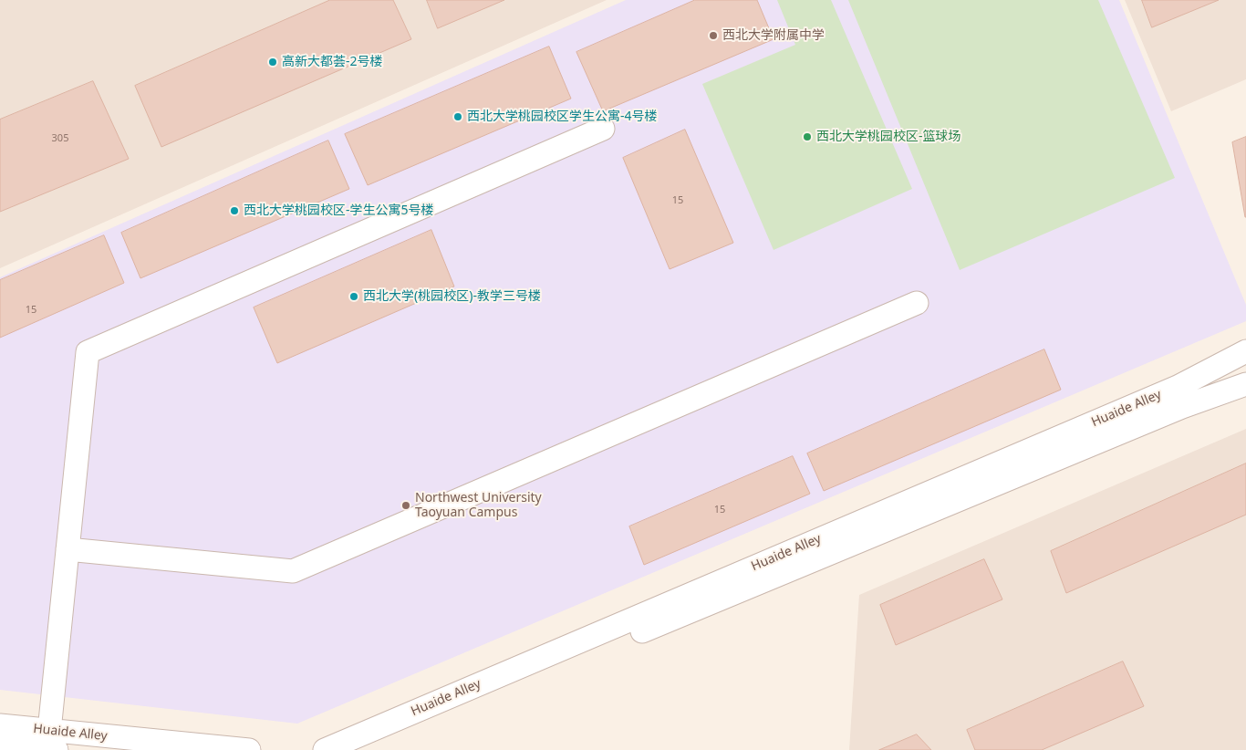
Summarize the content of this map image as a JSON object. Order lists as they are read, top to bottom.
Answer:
{
  "streets": {
    "street": ["Huaide Alley"]
  },
  "places": [
    "西北大学附属中学",
    "高新大都荟-2号楼",
    "西北大学桃园校区学生公寓-4号楼",
    "西北大学桃园校区-篮球场",
    "西北大学桃园校区-学生公寓5号楼",
    "西北大学(桃园校区)-教学三号楼",
    "Northwest University Taoyuan Campus"
  ],
  "house_numbers": [
    "305",
    "15",
    "15",
    "15"
  ]
}
